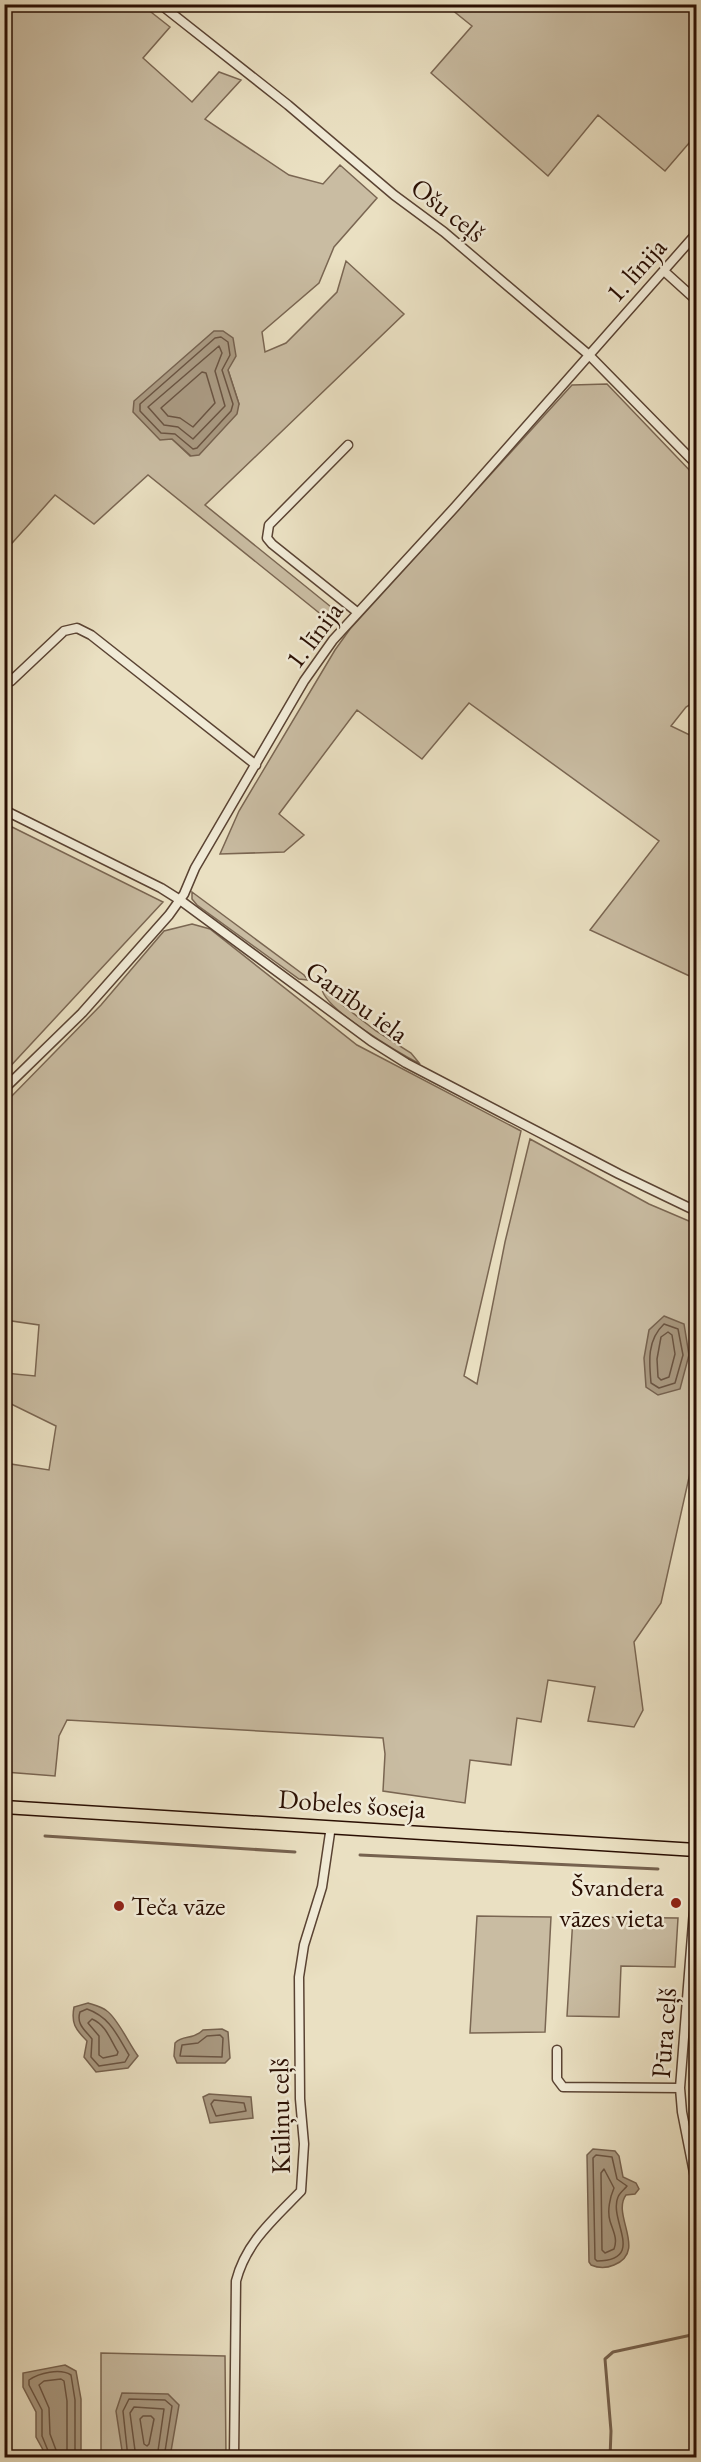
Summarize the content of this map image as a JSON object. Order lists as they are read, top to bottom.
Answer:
{
  "streets": {
    "main road": ["Dobeles šoseja"],
    "street": [
      "Ošu ceļš",
      "1. līnija",
      "Ganību iela",
      "Pūra ceļš",
      "Kūliņu ceļš"
    ]
  },
  "crossings": [
    ["Ošu ceļš", "1. līnija"],
    ["1. līnija", "Ganību iela"],
    ["Dobeles šoseja", "Pūra ceļš"],
    ["Dobeles šoseja", "Kūliņu ceļš"]
  ],
  "places": ["Švandera vāzes vieta", "Teča vāze"]
}
